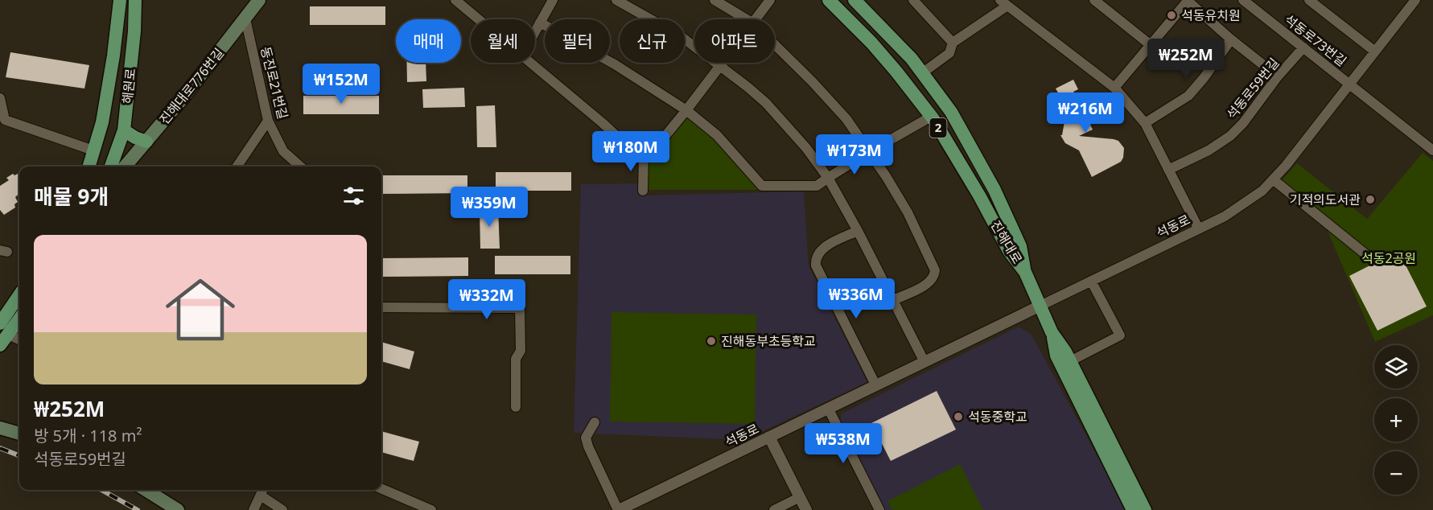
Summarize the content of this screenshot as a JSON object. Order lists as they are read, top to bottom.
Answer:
{
  "streets": {
    "main road": [
      "해원로",
      "진해대로776번길",
      "2",
      "진해대로"
    ],
    "street": [
      "석동로73번길",
      "동진로21번길",
      "석동로59번길",
      "석동로"
    ]
  },
  "crossings": [
    ["석동로73번길", "석동로59번길"],
    ["석동로73번길", "석동로"],
    ["동진로21번길", "진해대로776번길"],
    ["2", "석동로"],
    ["2", "진해대로"]
  ],
  "parks": ["석동2공원"],
  "places": [
    "석동유치원",
    "기적의도서관",
    "진해동부초등학교",
    "석동중학교"
  ],
  "page": {
    "chip": [
      "매매",
      "월세",
      "필터",
      "신규",
      "아파트"
    ],
    "price": [
      "₩252M",
      "₩152M",
      "₩216M",
      "₩180M",
      "₩173M",
      "₩359M",
      "₩336M",
      "₩332M",
      "₩538M"
    ],
    "heading": "매물 9개",
    "list": [
      {
        "name": "₩252M",
        "note": "방 5개 · 118 m² · 석동로59번길"
      }
    ],
    "map_buttons": ["+", "−"]
  }
}
